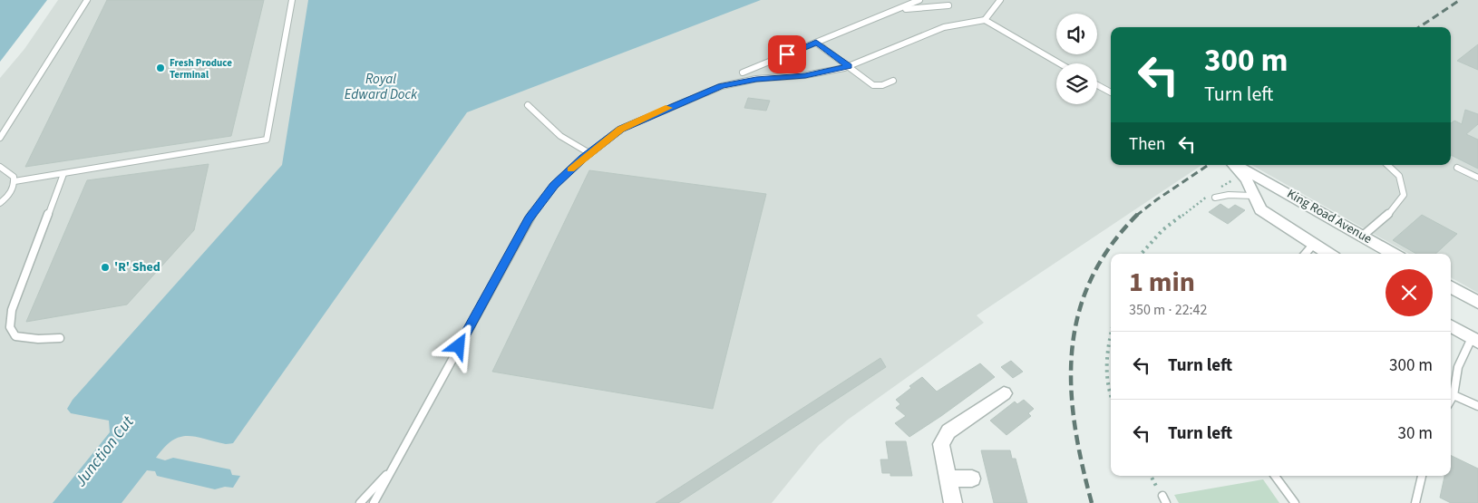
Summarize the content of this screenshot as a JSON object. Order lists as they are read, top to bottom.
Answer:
{
  "streets": {
    "street": ["King Road Avenue"]
  },
  "water": ["Royal Edward Dock", "Junction Cut"],
  "places": ["Fresh Produce Terminal", "'R' Shed"],
  "page": {
    "turn": ["300 m", "Turn left"],
    "then": "Then",
    "heading": ["1 min", "350 m · 22:42"],
    "list": [
      {
        "name": "Turn left",
        "value": "300 m"
      },
      {
        "name": "Turn left",
        "value": "30 m"
      }
    ]
  }
}
